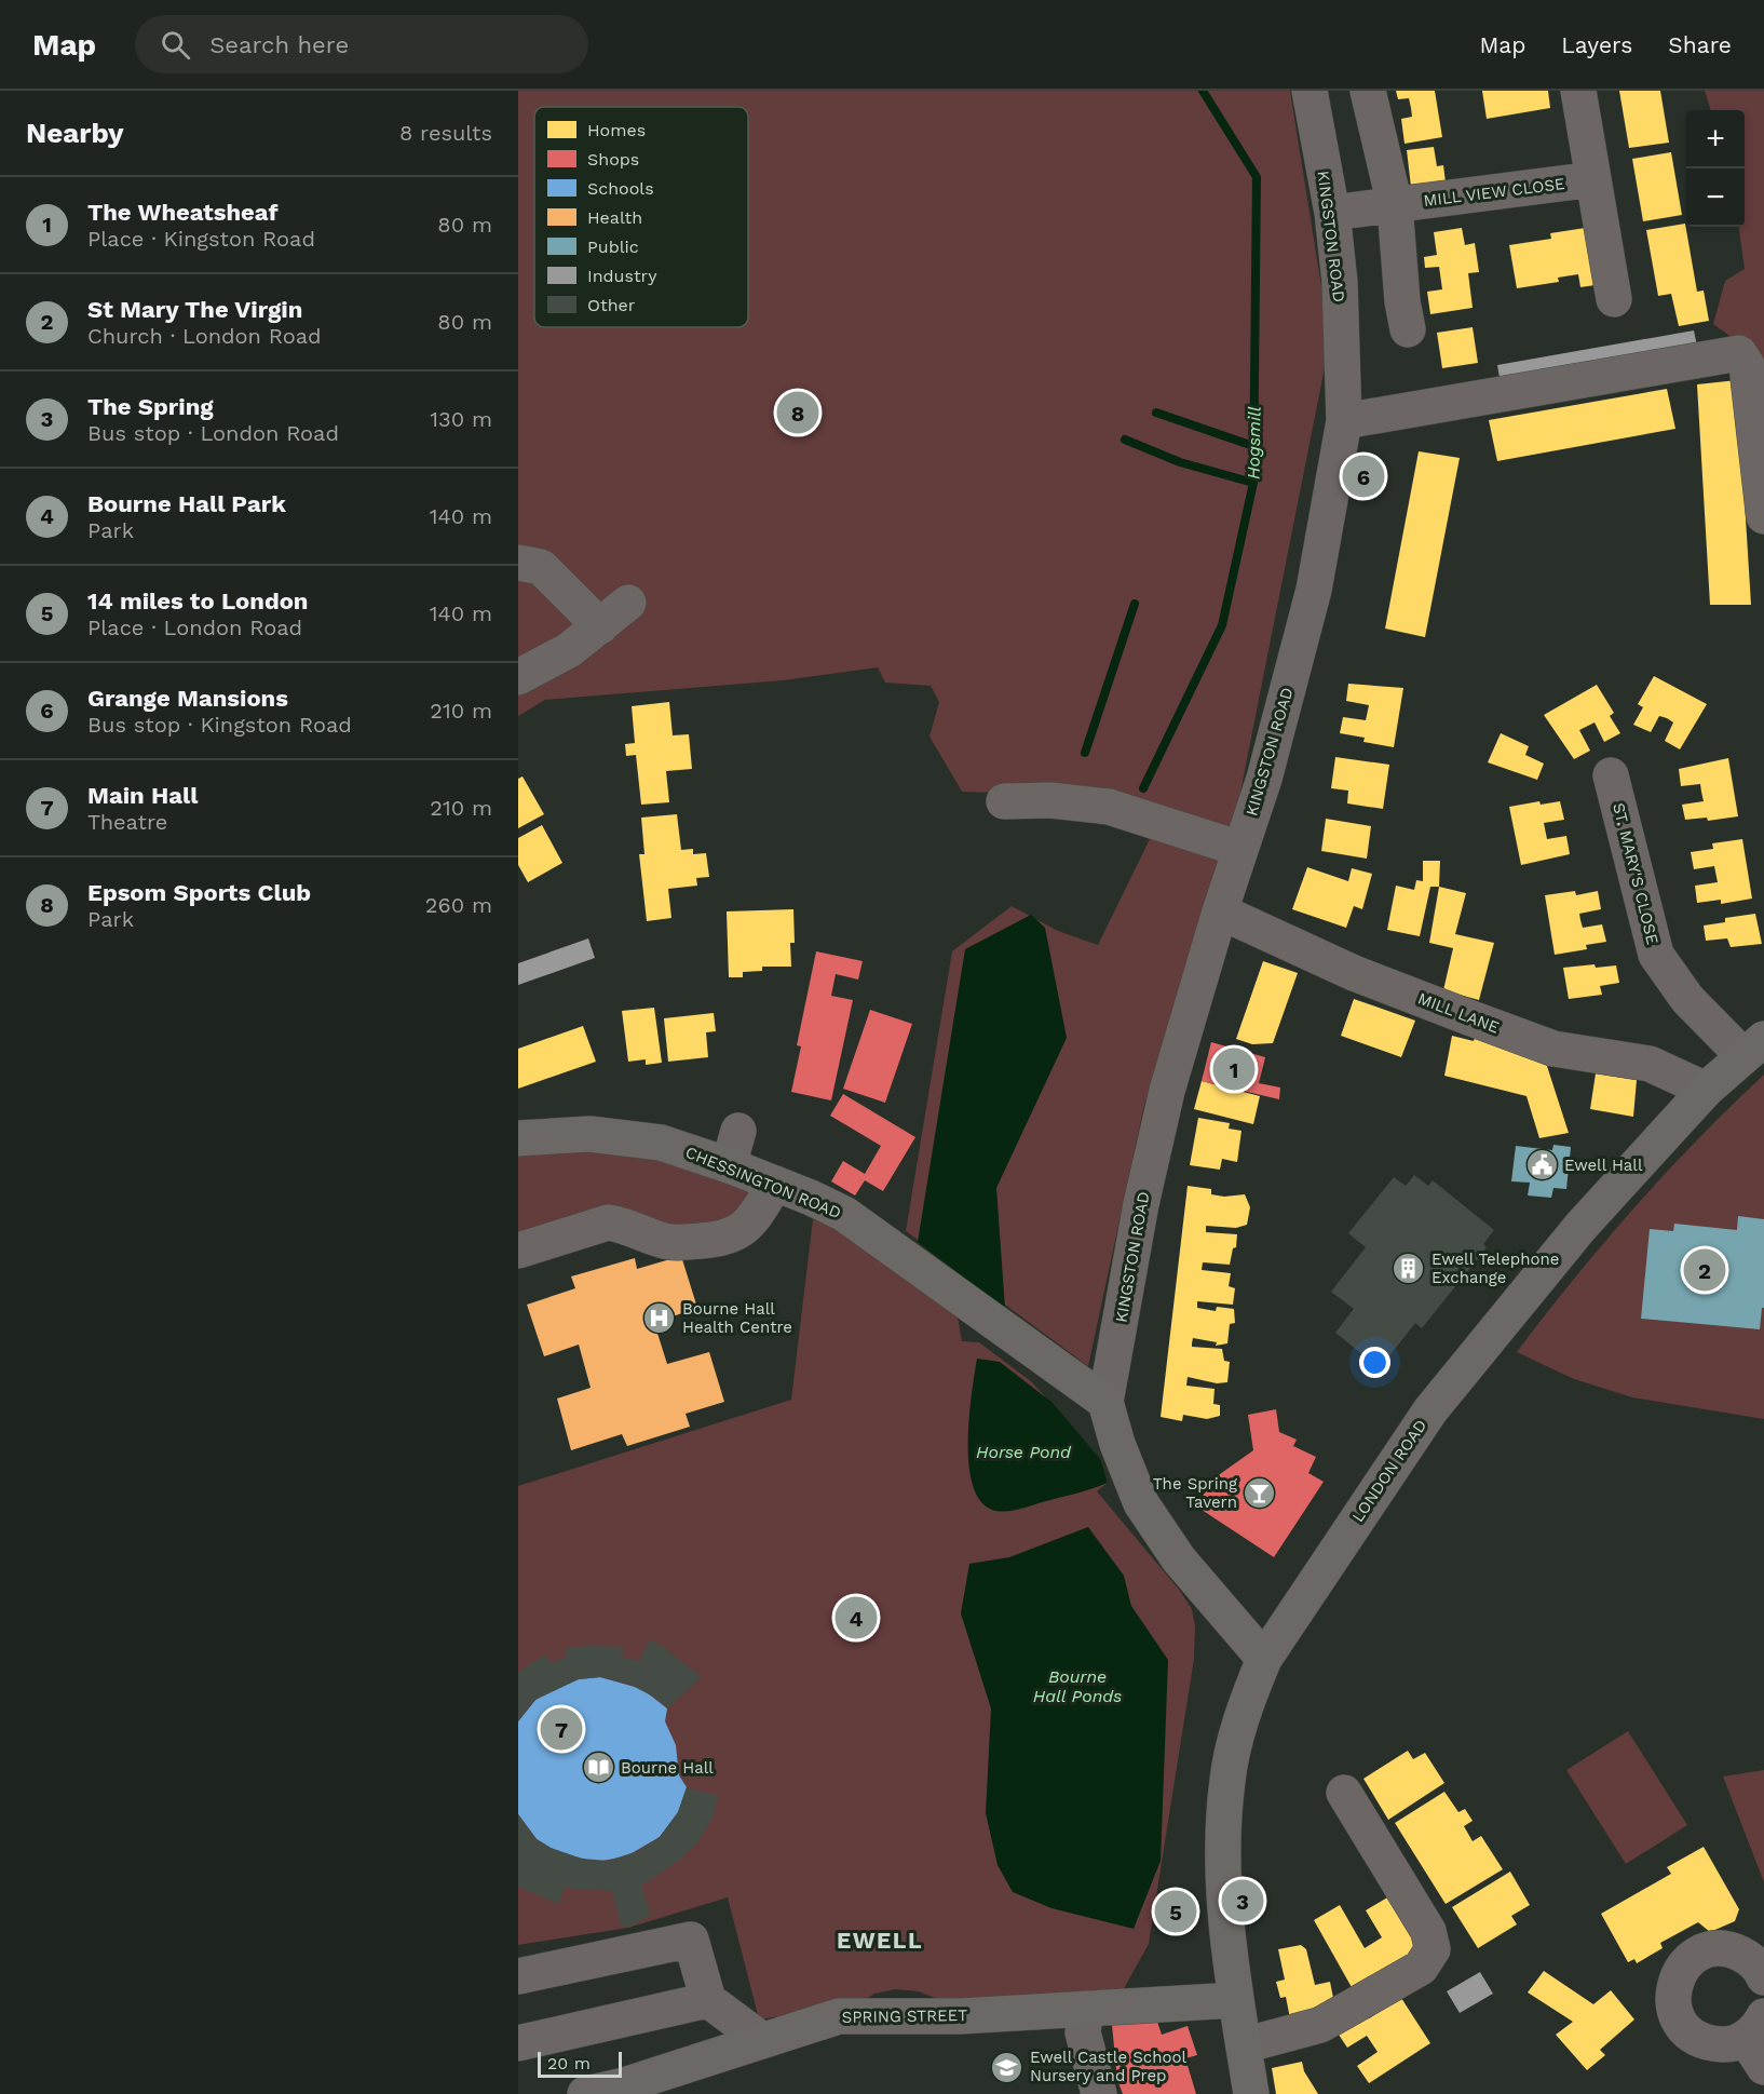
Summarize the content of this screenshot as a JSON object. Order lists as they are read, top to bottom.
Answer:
{
  "streets": {
    "main road": ["CHESSINGTON ROAD", "LONDON ROAD", "SPRING STREET"],
    "street": [
      "MILL VIEW CLOSE",
      "KINGSTON ROAD",
      "ST. MARY'S CLOSE",
      "MILL LANE"
    ]
  },
  "crossings": [
    ["MILL VIEW CLOSE", "KINGSTON ROAD"],
    ["KINGSTON ROAD", "MILL LANE"],
    ["KINGSTON ROAD", "CHESSINGTON ROAD"],
    ["ST. MARY'S CLOSE", "LONDON ROAD"],
    ["MILL LANE", "LONDON ROAD"],
    ["LONDON ROAD", "SPRING STREET"]
  ],
  "districts": ["EWELL"],
  "water": ["Hogsmill", "Horse Pond", "Bourne Hall Ponds"],
  "places": {
    "public building": ["Ewell Hall"],
    "building": ["Ewell Telephone Exchange"],
    "hospital": ["Bourne Hall Health Centre"],
    "bar": ["The Spring Tavern"],
    "library": ["Bourne Hall"],
    "school or university": ["Ewell Castle School Nursery and Prep"]
  },
  "legend": [
    "Homes",
    "Shops",
    "Schools",
    "Health",
    "Public",
    "Industry",
    "Other"
  ],
  "scale_bar": "20 m",
  "page": {
    "header": "Map",
    "search": "Search here",
    "nav": ["Map", "Layers", "Share"],
    "heading": ["Nearby", "8 results"],
    "map_buttons": ["+", "−"],
    "list": [
      {
        "mark": "1",
        "name": "The Wheatsheaf",
        "note": "Place · Kingston Road",
        "value": "80 m"
      },
      {
        "mark": "2",
        "name": "St Mary The Virgin",
        "note": "Church · London Road",
        "value": "80 m"
      },
      {
        "mark": "3",
        "name": "The Spring",
        "note": "Bus stop · London Road",
        "value": "130 m"
      },
      {
        "mark": "4",
        "name": "Bourne Hall Park",
        "note": "Park",
        "value": "140 m"
      },
      {
        "mark": "5",
        "name": "14 miles to London",
        "note": "Place · London Road",
        "value": "140 m"
      },
      {
        "mark": "6",
        "name": "Grange Mansions",
        "note": "Bus stop · Kingston Road",
        "value": "210 m"
      },
      {
        "mark": "7",
        "name": "Main Hall",
        "note": "Theatre",
        "value": "210 m"
      },
      {
        "mark": "8",
        "name": "Epsom Sports Club",
        "note": "Park",
        "value": "260 m"
      }
    ],
    "pins": [
      "8",
      "6",
      "1",
      "2",
      "4",
      "7",
      "3",
      "5"
    ],
    "scale": "20 m"
  }
}
